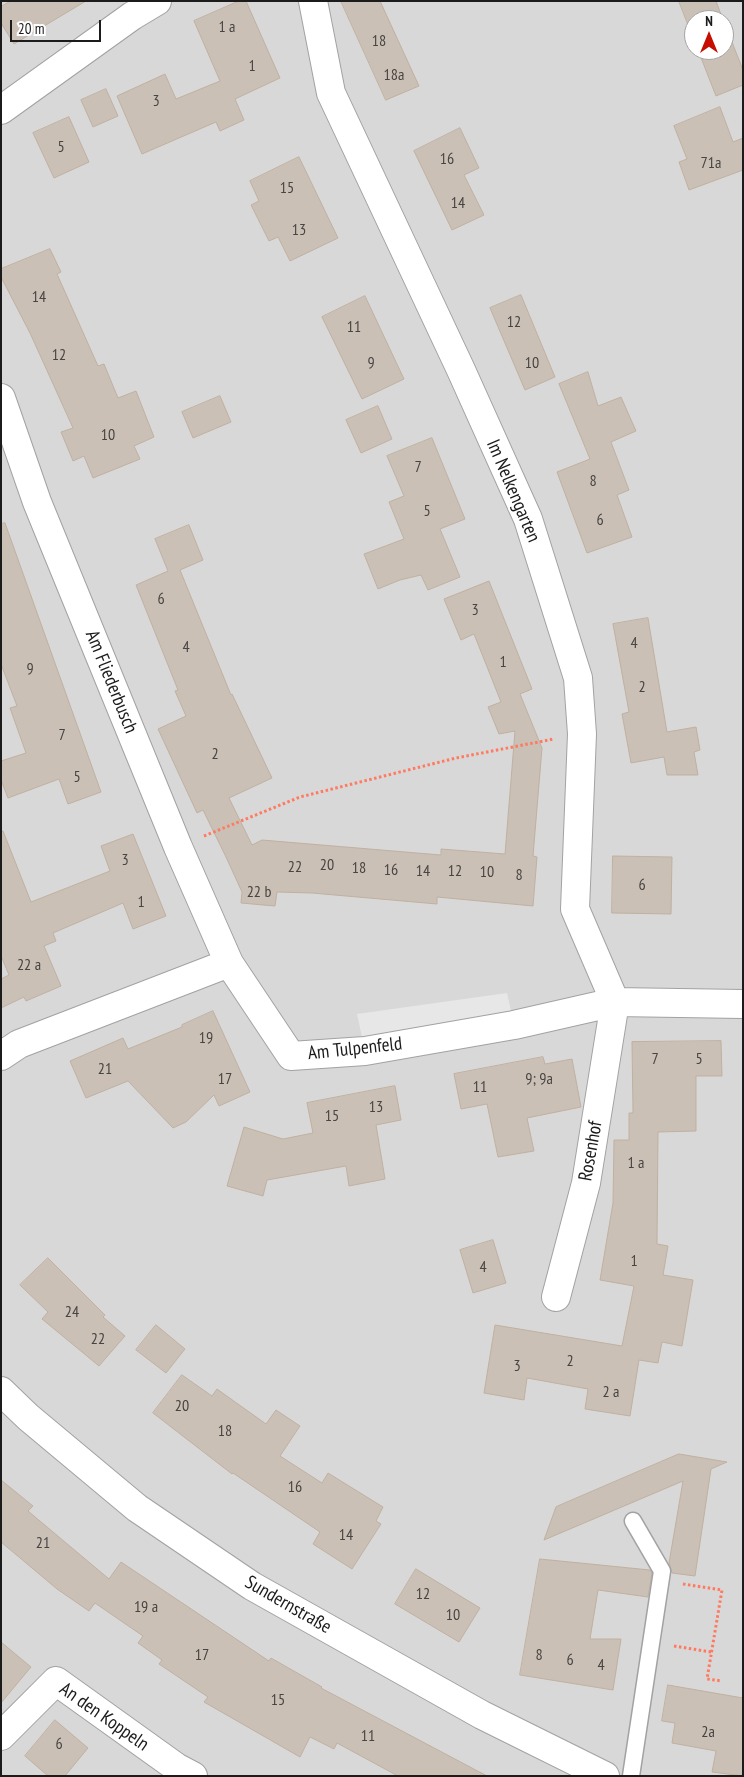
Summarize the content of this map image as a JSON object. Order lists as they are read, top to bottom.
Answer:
{
  "streets": {
    "street": [
      "Im Nelkengarten",
      "Am Fliederbusch",
      "Am Tulpenfeld",
      "Rosenhof",
      "Sundernstraße",
      "An den Koppeln"
    ]
  },
  "crossings": [
    ["Im Nelkengarten", "Am Tulpenfeld"],
    ["Im Nelkengarten", "Rosenhof"],
    ["Am Fliederbusch", "Am Tulpenfeld"],
    ["Am Tulpenfeld", "Rosenhof"]
  ],
  "house_numbers": [
    "1 a",
    "18",
    "1",
    "18a",
    "3",
    "5",
    "16",
    "71a",
    "15",
    "14",
    "13",
    "14",
    "12",
    "11",
    "12",
    "9",
    "10",
    "10",
    "7",
    "8",
    "5",
    "6",
    "6",
    "3",
    "4",
    "4",
    "1",
    "9",
    "2",
    "7",
    "2",
    "5",
    "3",
    "20",
    "22",
    "18",
    "16",
    "14",
    "12",
    "10",
    "8",
    "6",
    "22 b",
    "1",
    "22 a",
    "19",
    "7",
    "5",
    "21",
    "17",
    "9; 9a",
    "11",
    "13",
    "15",
    "1 a",
    "1",
    "4",
    "24",
    "22",
    "2",
    "3",
    "2 a",
    "20",
    "18",
    "16",
    "14",
    "21",
    "12",
    "19 a",
    "10",
    "17",
    "8",
    "6",
    "4",
    "15",
    "2a",
    "11",
    "6"
  ],
  "scale_bar": "20 m",
  "north": "top"
}
